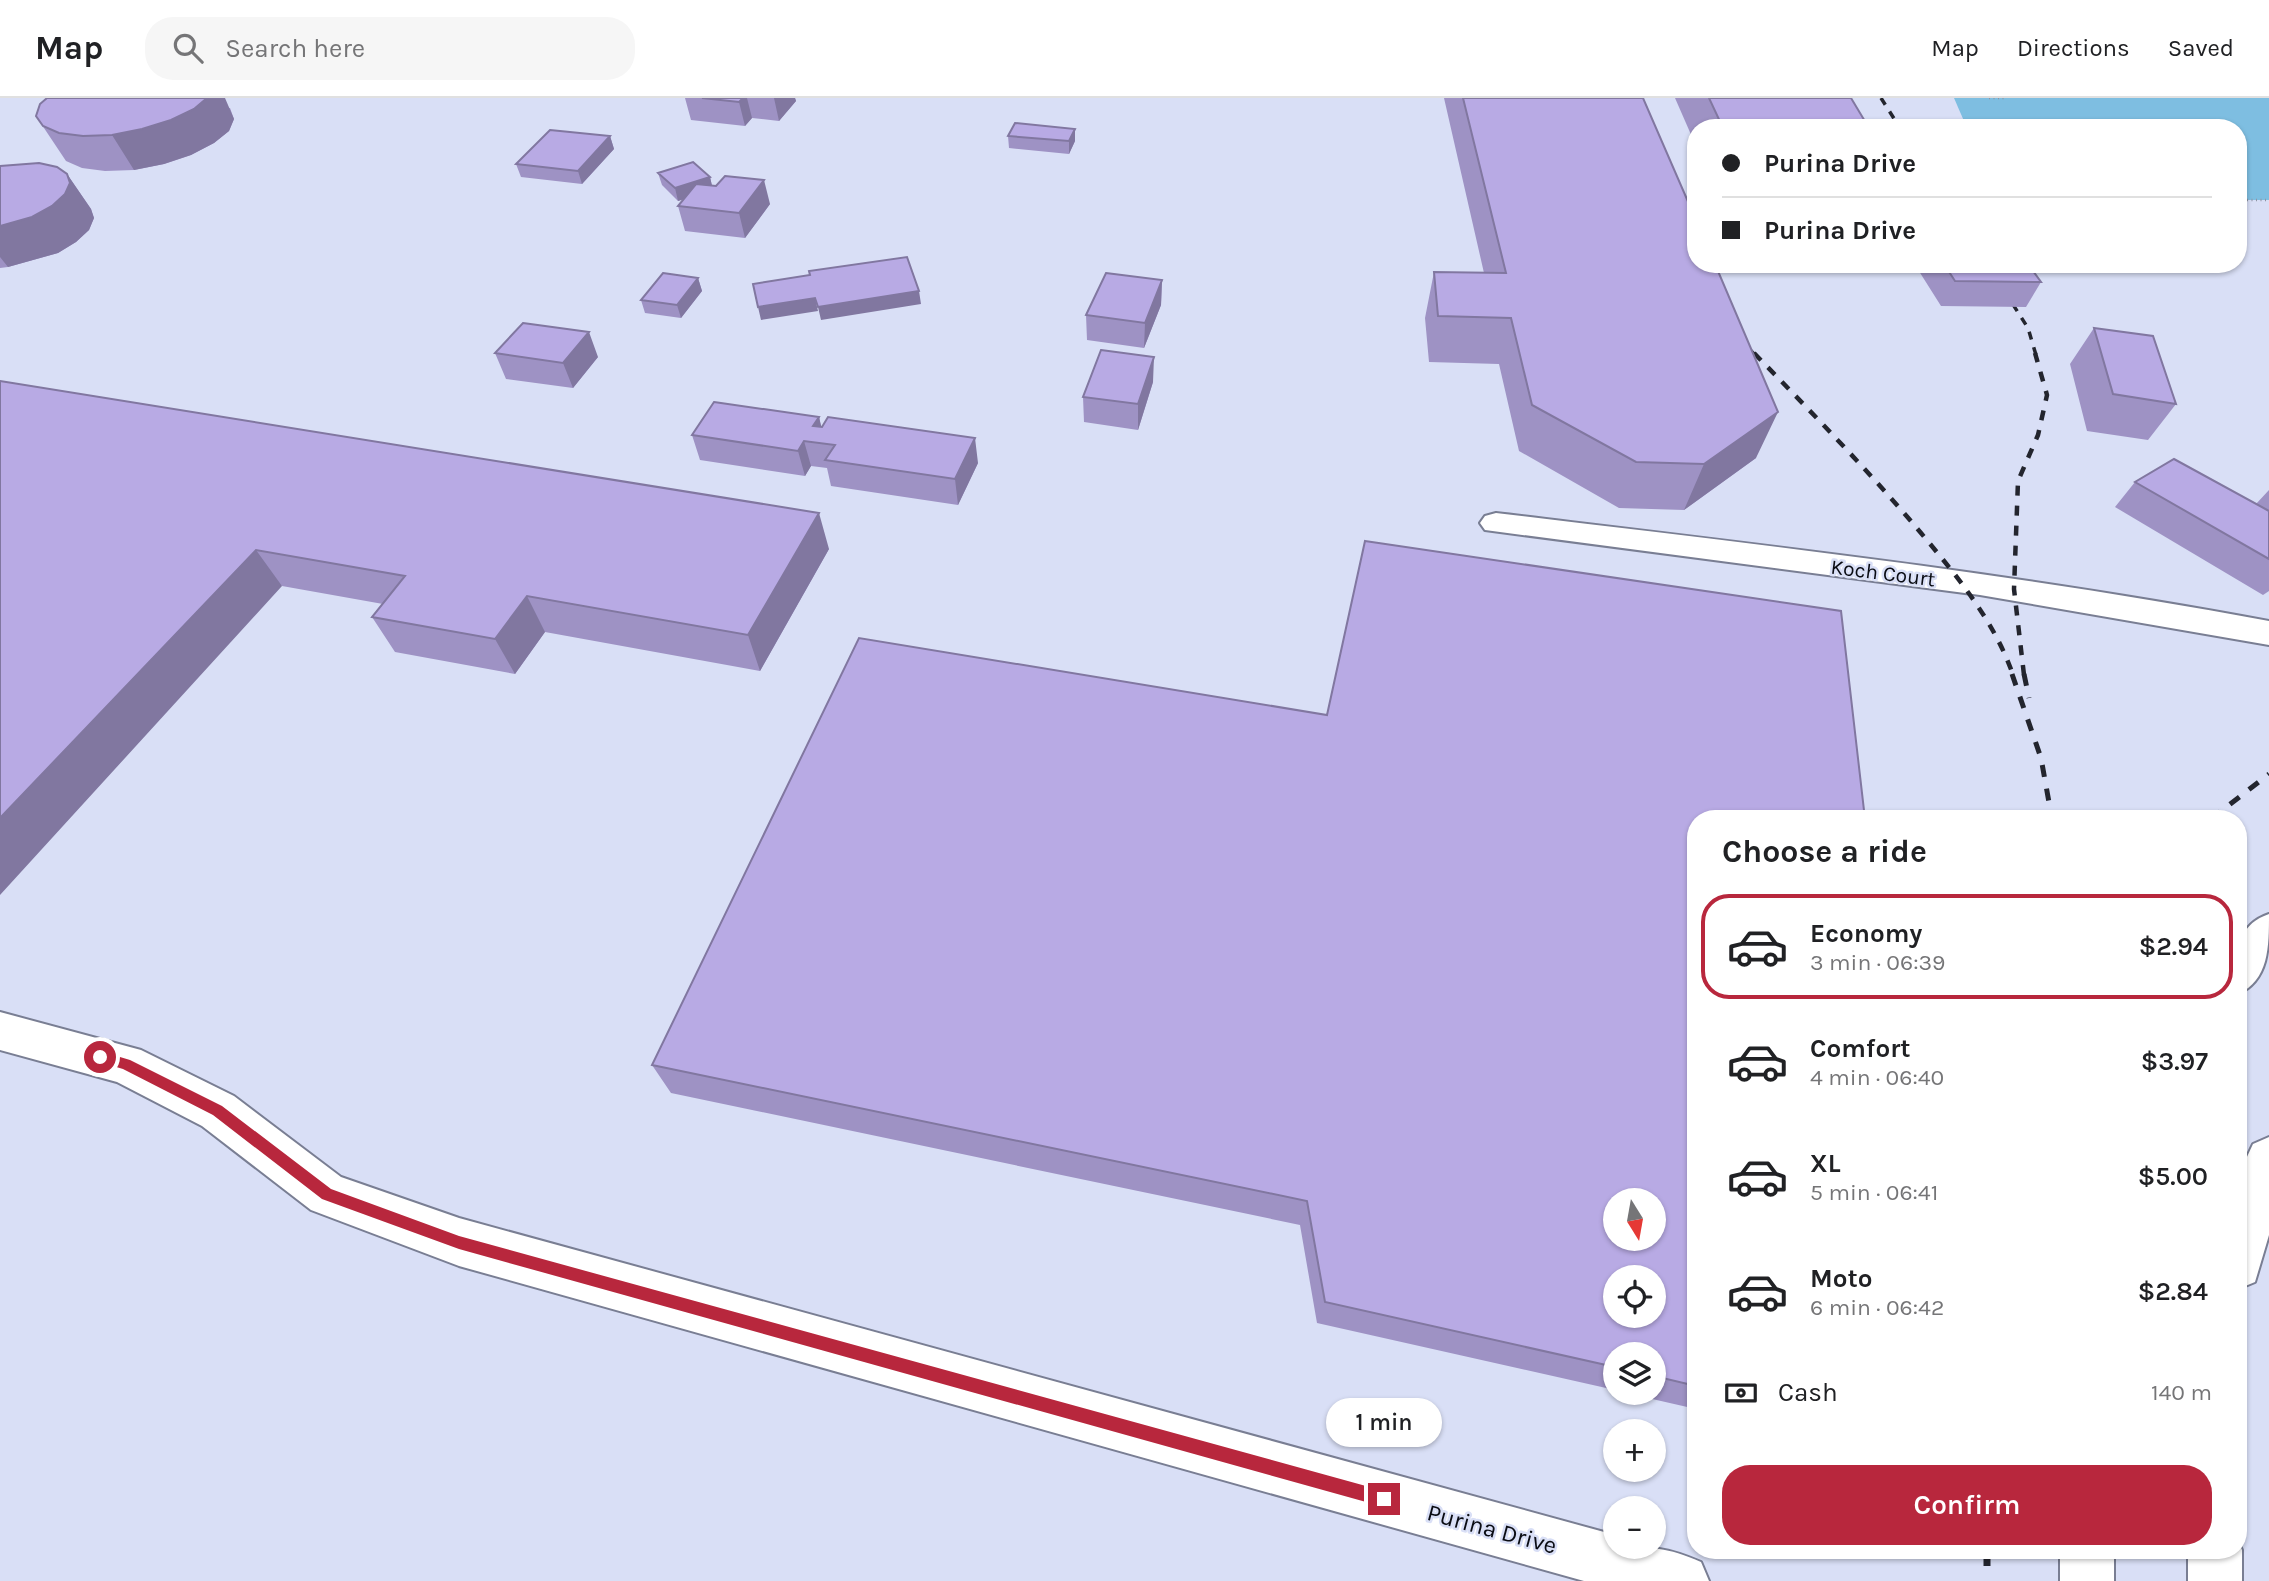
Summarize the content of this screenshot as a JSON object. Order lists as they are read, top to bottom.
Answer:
{
  "streets": {
    "street": ["Koch Court", "Purina Drive"]
  },
  "north": "bottom",
  "page": {
    "header": "Map",
    "search": "Search here",
    "nav": ["Map", "Directions", "Saved"],
    "banner": ["Purina Drive", "Purina Drive"],
    "heading": "Choose a ride",
    "list": [
      {
        "name": "Economy",
        "note": "3 min · 06:39",
        "value": "$2.94"
      },
      {
        "name": "Comfort",
        "note": "4 min · 06:40",
        "value": "$3.97"
      },
      {
        "name": "XL",
        "note": "5 min · 06:41",
        "value": "$5.00"
      },
      {
        "name": "Moto",
        "note": "6 min · 06:42",
        "value": "$2.84"
      }
    ],
    "map_buttons": ["+", "−"],
    "pay": ["Cash", "140 m"],
    "bubble": "1 min",
    "buttons": "Confirm"
  }
}
